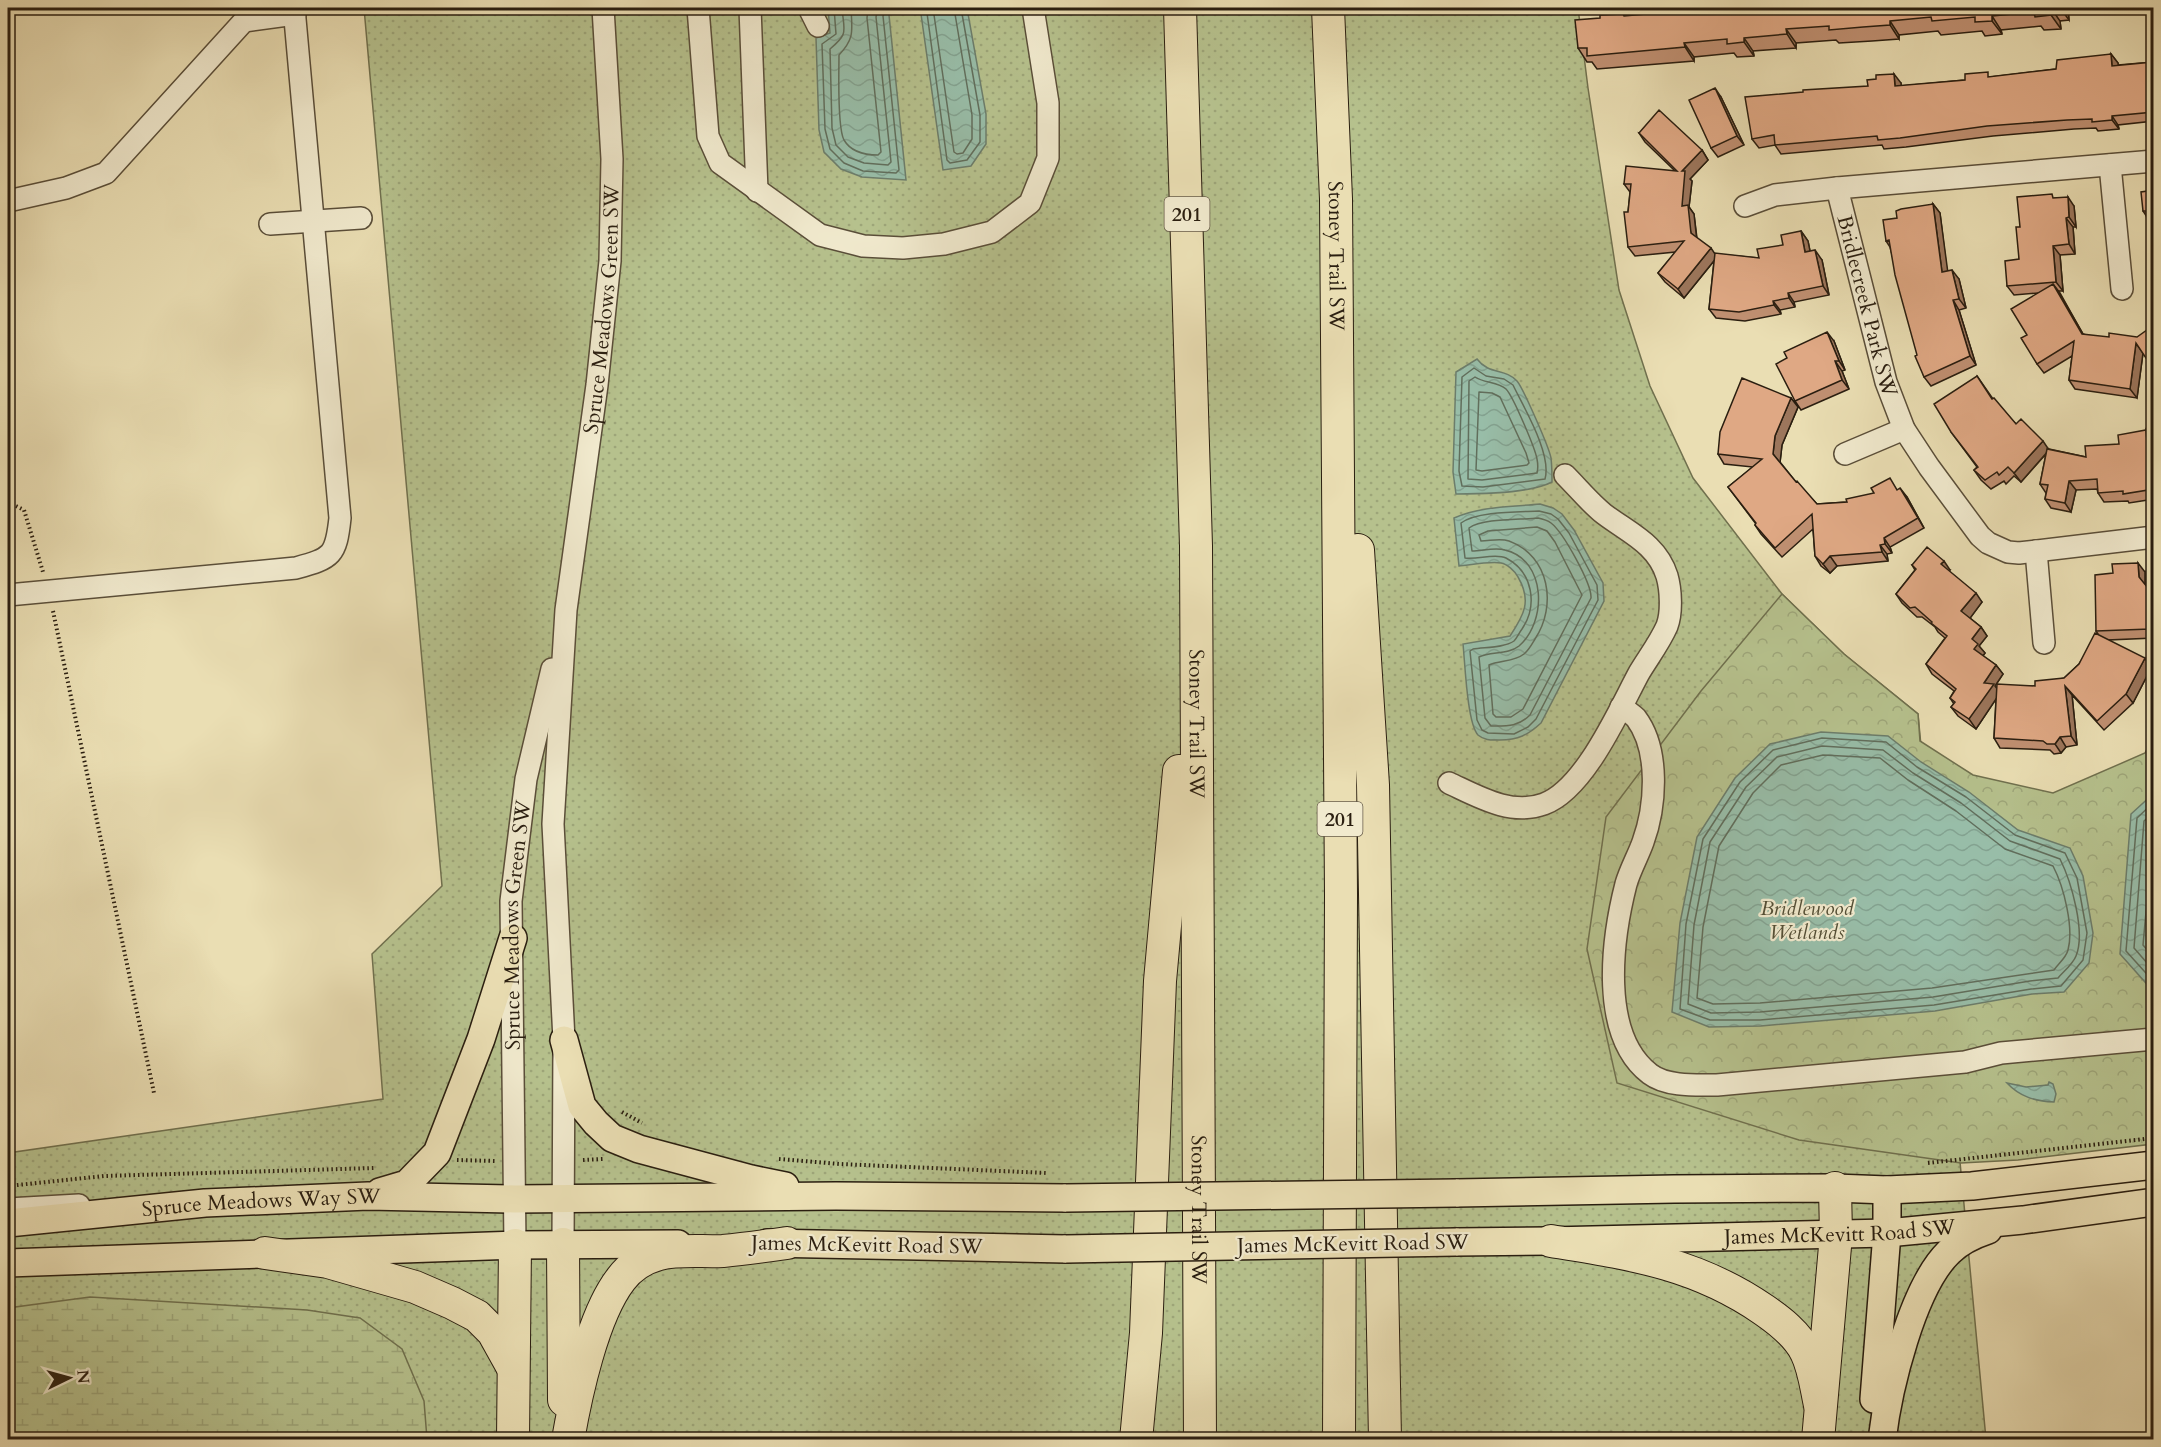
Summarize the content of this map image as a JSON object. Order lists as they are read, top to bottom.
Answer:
{
  "streets": {
    "highway": ["201", "Stoney Trail SW"],
    "main road": ["Spruce Meadows Way SW", "James McKevitt Road SW"],
    "street": ["Bridlecreek Park SW", "Spruce Meadows Green SW"]
  },
  "crossings": [
    ["Spruce Meadows Green SW", "Spruce Meadows Way SW"],
    ["Spruce Meadows Green SW", "James McKevitt Road SW"],
    ["Spruce Meadows Way SW", "James McKevitt Road SW"]
  ],
  "parks": ["Bridlewood Wetlands"],
  "north": "right"
}
